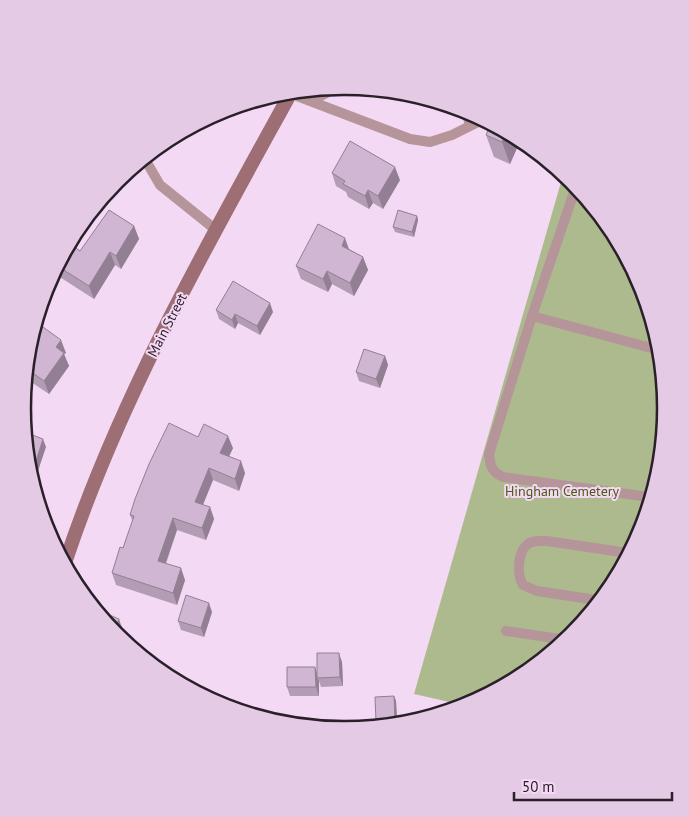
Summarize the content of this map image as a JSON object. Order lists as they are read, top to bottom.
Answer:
{
  "streets": {
    "main road": ["Main Street"]
  },
  "parks": ["Hingham Cemetery"],
  "scale_bar": "50 m"
}
